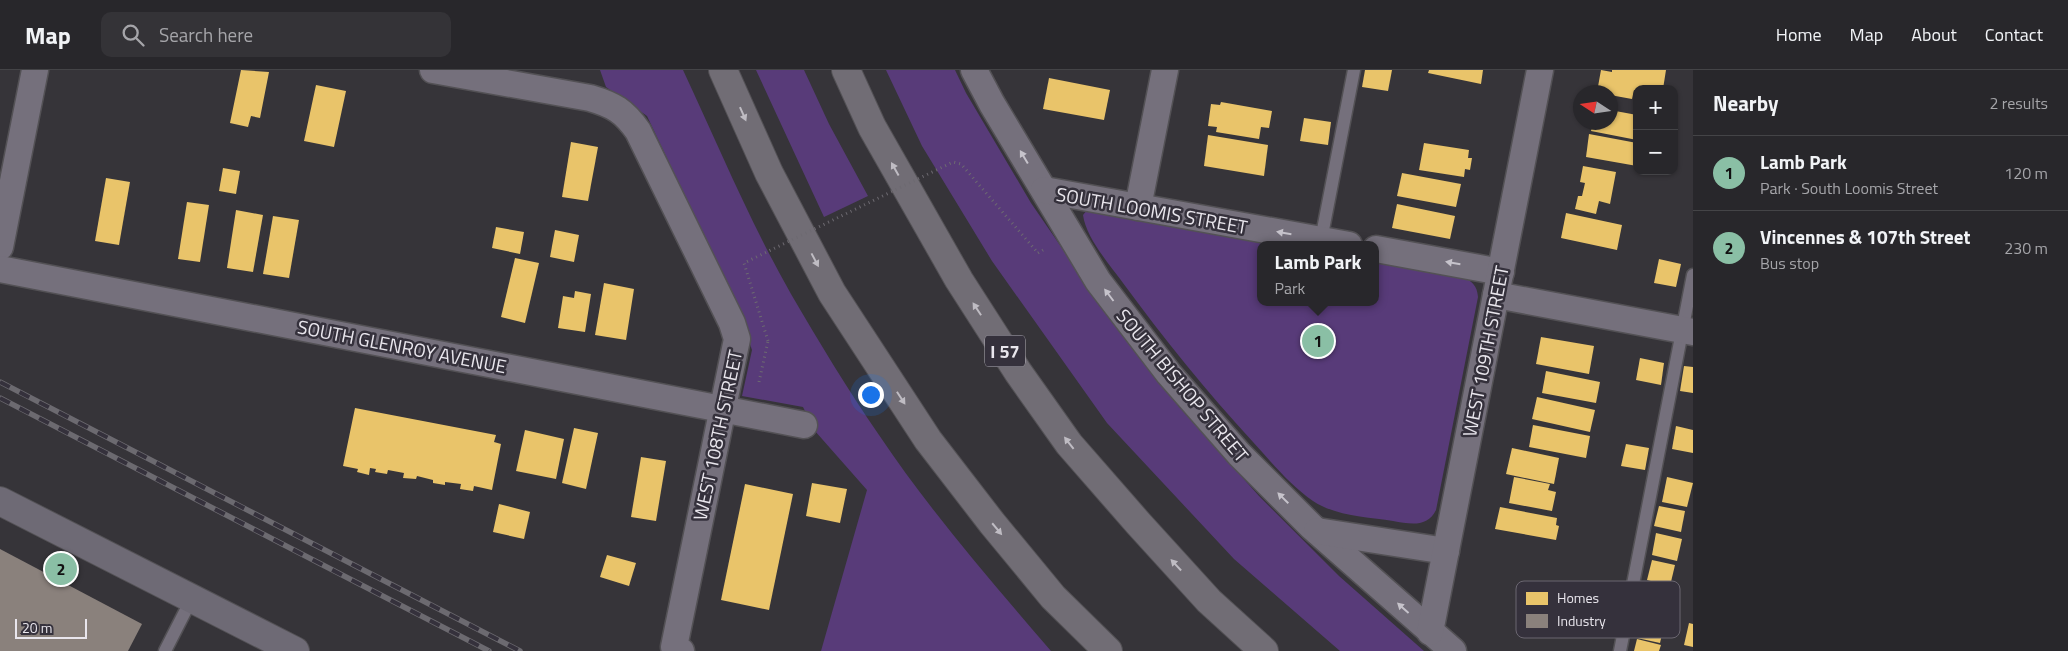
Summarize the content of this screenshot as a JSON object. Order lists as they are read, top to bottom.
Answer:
{
  "streets": {
    "highway": ["I 57"],
    "street": [
      "SOUTH LOOMIS STREET",
      "SOUTH GLENROY AVENUE",
      "WEST 109TH STREET",
      "SOUTH BISHOP STREET",
      "WEST 108TH STREET"
    ]
  },
  "crossings": [
    ["SOUTH LOOMIS STREET", "SOUTH BISHOP STREET"],
    ["SOUTH GLENROY AVENUE", "WEST 108TH STREET"],
    ["WEST 109TH STREET", "SOUTH BISHOP STREET"]
  ],
  "one_way": ["SOUTH LOOMIS STREET", "SOUTH BISHOP STREET"],
  "legend": ["Homes", "Industry"],
  "scale_bar": "20 m",
  "north": "left",
  "page": {
    "header": "Map",
    "search": "Search here",
    "nav": [
      "Home",
      "Map",
      "About",
      "Contact"
    ],
    "heading": ["Nearby", "2 results"],
    "map_buttons": ["+", "−"],
    "list": [
      {
        "mark": "1",
        "name": "Lamb Park",
        "note": "Park · South Loomis Street",
        "value": "120 m"
      },
      {
        "mark": "2",
        "name": "Vincennes & 107th Street",
        "note": "Bus stop",
        "value": "230 m"
      }
    ],
    "popup": ["Lamb Park", "Park"],
    "pins": ["1", "2"],
    "scale": "20 m"
  }
}
